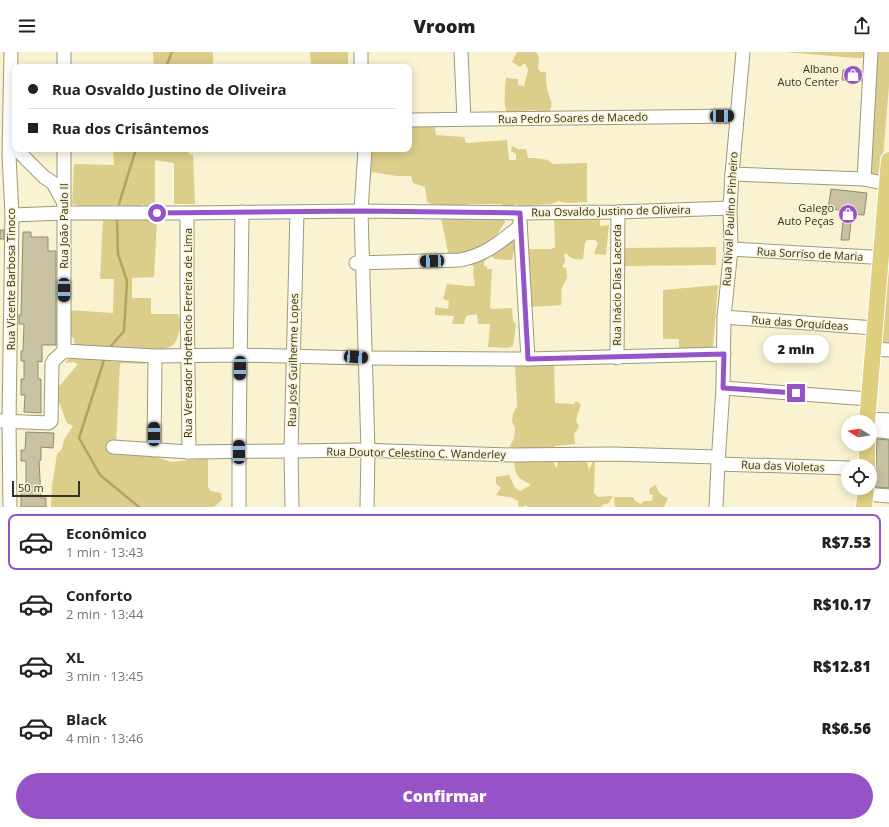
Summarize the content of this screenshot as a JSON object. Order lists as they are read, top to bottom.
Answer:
{
  "streets": {
    "street": [
      "Rua Pedro Soares de Macedo",
      "Rua Osvaldo Justino de Oliveira",
      "Rua Nival Paulino Pinheiro",
      "Rua João Paulo II",
      "Rua Sorriso de Maria",
      "Rua Vicente Barbosa Tinoco",
      "Rua Inácio Dias Lacerda",
      "Rua das Orquídeas",
      "Rua Vereador Hortêncio Ferreira de Lima",
      "Rua José Guilherme Lopes",
      "Rua Doutor Celestino C. Wanderley",
      "Rua das Violetas"
    ]
  },
  "crossings": [
    ["Rua Pedro Soares de Macedo", "Rua Nival Paulino Pinheiro"],
    ["Rua Osvaldo Justino de Oliveira", "Rua Nival Paulino Pinheiro"],
    ["Rua Osvaldo Justino de Oliveira", "Rua João Paulo II"],
    ["Rua Osvaldo Justino de Oliveira", "Rua Vicente Barbosa Tinoco"],
    ["Rua Osvaldo Justino de Oliveira", "Rua Inácio Dias Lacerda"],
    ["Rua Osvaldo Justino de Oliveira", "Rua Vereador Hortêncio Ferreira de Lima"],
    ["Rua Osvaldo Justino de Oliveira", "Rua José Guilherme Lopes"],
    ["Rua Nival Paulino Pinheiro", "Rua Sorriso de Maria"],
    ["Rua Nival Paulino Pinheiro", "Rua das Orquídeas"],
    ["Rua Nival Paulino Pinheiro", "Rua Doutor Celestino C. Wanderley"],
    ["Rua Nival Paulino Pinheiro", "Rua das Violetas"],
    ["Rua João Paulo II", "Rua Vicente Barbosa Tinoco"],
    ["Rua Vereador Hortêncio Ferreira de Lima", "Rua Doutor Celestino C. Wanderley"],
    ["Rua José Guilherme Lopes", "Rua Doutor Celestino C. Wanderley"],
    ["Rua Doutor Celestino C. Wanderley", "Rua das Violetas"]
  ],
  "places": {
    "shop": ["Albano Auto Center", "Galego Auto Peças"]
  },
  "scale_bar": "50 m",
  "north": "left",
  "page": {
    "header": "Vroom",
    "banner": ["Rua Osvaldo Justino de Oliveira", "Rua dos Crisântemos"],
    "bubble": "2 min",
    "scale": "50 m",
    "list": [
      {
        "name": "Econômico",
        "note": "1 min · 13:43",
        "value": "R$7.53"
      },
      {
        "name": "Conforto",
        "note": "2 min · 13:44",
        "value": "R$10.17"
      },
      {
        "name": "XL",
        "note": "3 min · 13:45",
        "value": "R$12.81"
      },
      {
        "name": "Black",
        "note": "4 min · 13:46",
        "value": "R$6.56"
      }
    ],
    "buttons": "Confirmar"
  }
}
